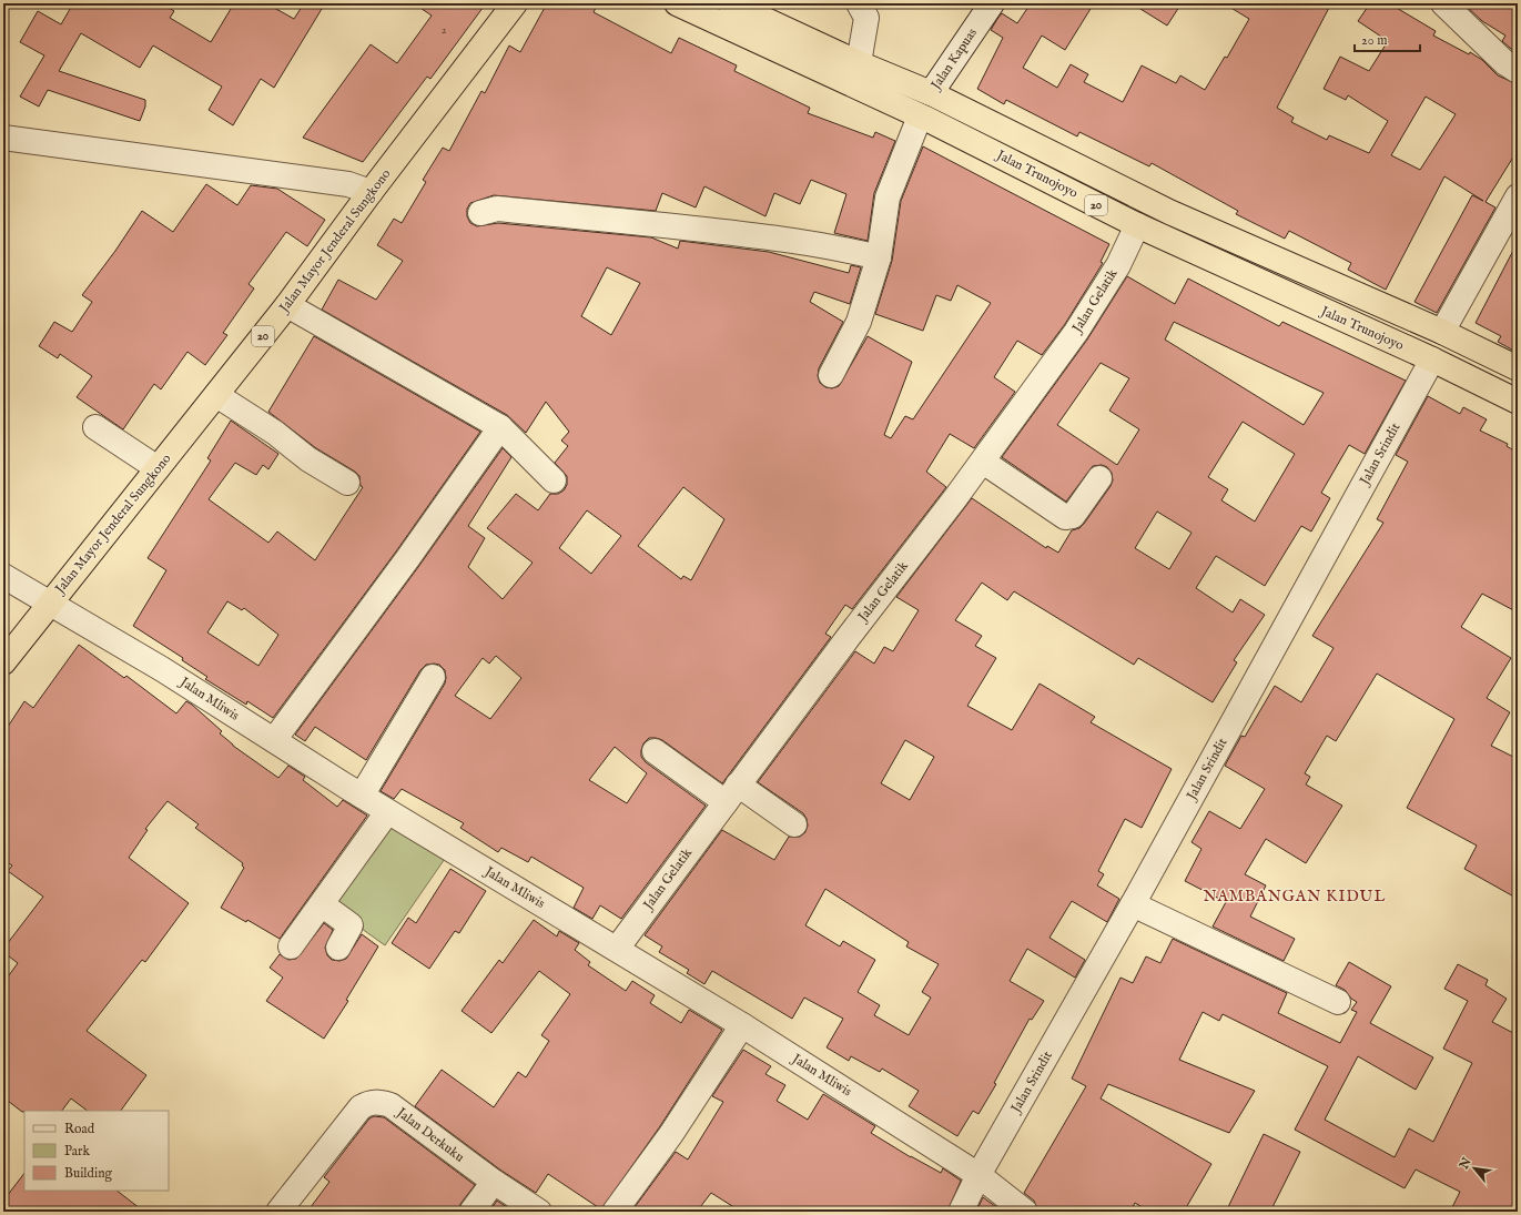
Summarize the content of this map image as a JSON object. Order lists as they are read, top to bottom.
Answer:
{
  "streets": {
    "highway": ["Jalan Trunojoyo", "20", "Jalan Mayor Jenderal Sungkono"],
    "street": [
      "Jalan Kapuas",
      "Jalan Gelatik",
      "Jalan Srindit",
      "Jalan Mliwis",
      "Jalan Derkuku"
    ]
  },
  "crossings": [
    ["Jalan Kapuas", "Jalan Trunojoyo"],
    ["Jalan Trunojoyo", "Jalan Gelatik"],
    ["Jalan Trunojoyo", "Jalan Srindit"],
    ["Jalan Mayor Jenderal Sungkono", "Jalan Mliwis"],
    ["Jalan Gelatik", "Jalan Mliwis"],
    ["Jalan Srindit", "Jalan Mliwis"]
  ],
  "districts": ["NAMBANGAN KIDUL"],
  "house_numbers": ["2"],
  "legend": ["Road", "Park", "Building"],
  "scale_bar": "20 m",
  "north": "top left"
}
